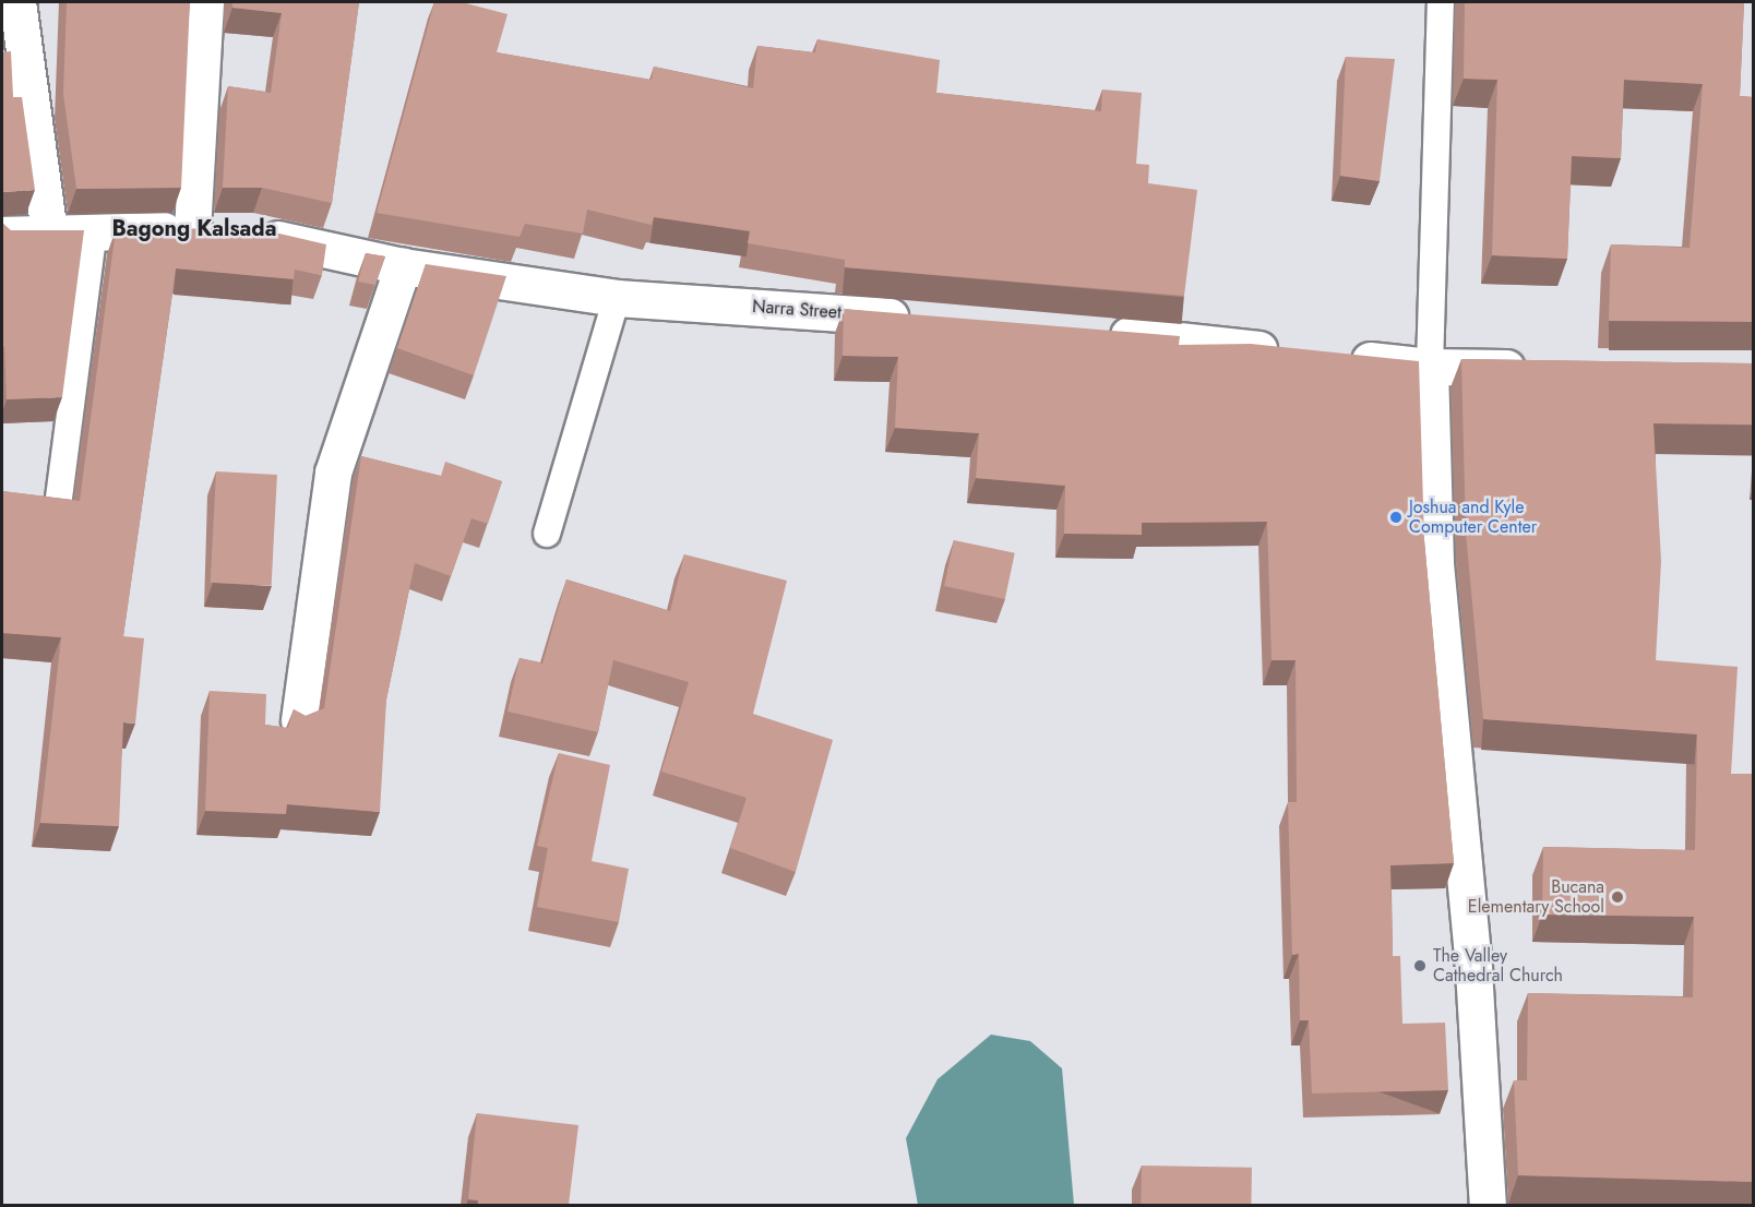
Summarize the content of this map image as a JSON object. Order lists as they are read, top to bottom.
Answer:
{
  "streets": {
    "street": ["Narra Street"]
  },
  "districts": ["Bagong Kalsada"],
  "places": ["Joshua and Kyle Computer Center", "Bucana Elementary School", "The Valley Cathedral Church"]
}
